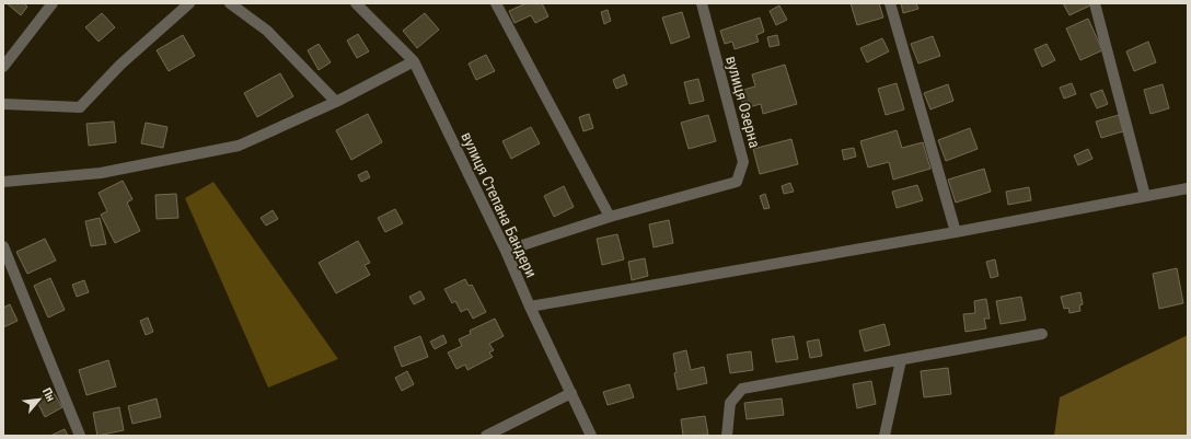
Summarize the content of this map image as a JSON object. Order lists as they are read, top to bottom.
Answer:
{
  "streets": {
    "street": ["вулиця Озерна", "вулиця Степана Бандери"]
  },
  "crossings": [
    ["вулиця Озерна", "вулиця Степана Бандери"]
  ],
  "north": "top right"
}
